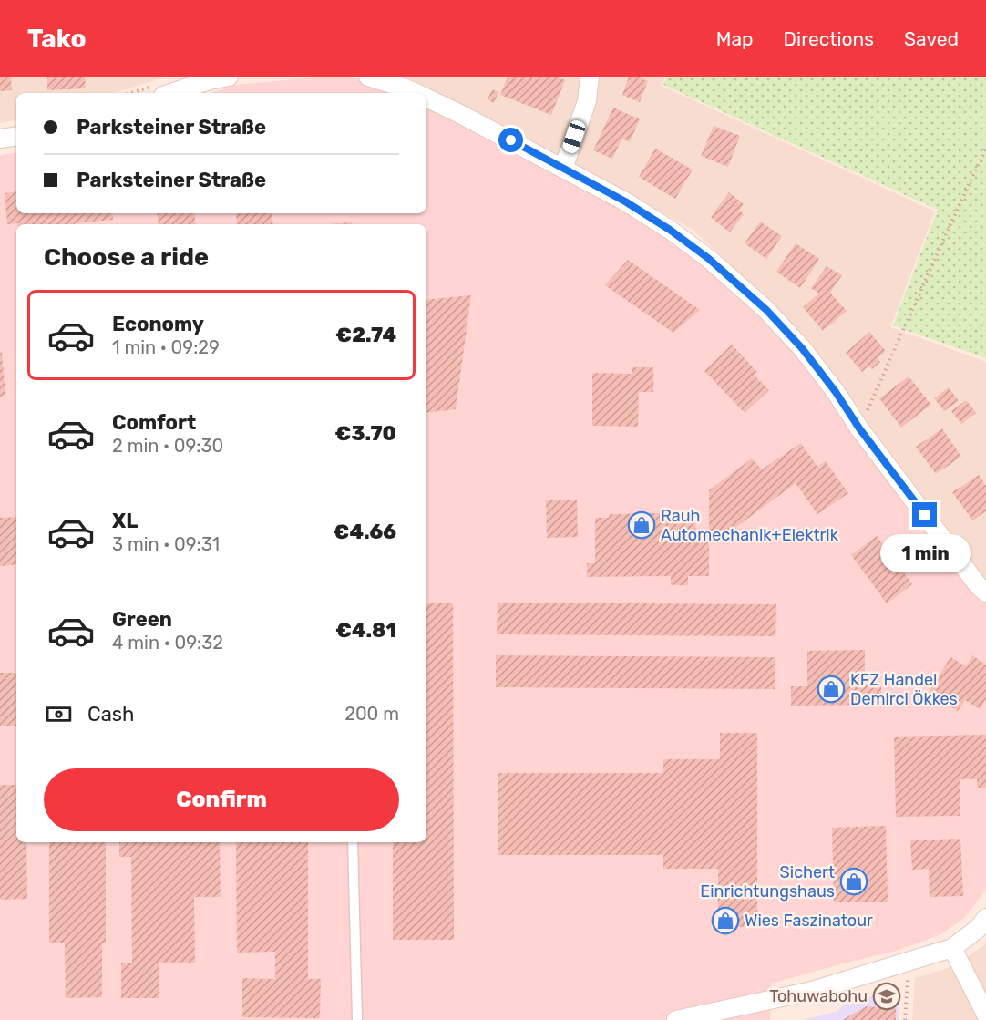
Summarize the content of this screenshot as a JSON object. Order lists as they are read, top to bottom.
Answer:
{
  "places": {
    "shop": [
      "Rauh Automechanik+Elektrik",
      "KFZ Handel Demirci Ökkes",
      "Sichert Einrichtungshaus",
      "Wies Faszinatour"
    ],
    "school or university": ["Tohuwabohu"]
  },
  "page": {
    "header": "Tako",
    "nav": ["Map", "Directions", "Saved"],
    "banner": ["Parksteiner Straße", "Parksteiner Straße"],
    "heading": "Choose a ride",
    "list": [
      {
        "name": "Economy",
        "note": "1 min · 09:29",
        "value": "€2.74"
      },
      {
        "name": "Comfort",
        "note": "2 min · 09:30",
        "value": "€3.70"
      },
      {
        "name": "XL",
        "note": "3 min · 09:31",
        "value": "€4.66"
      },
      {
        "name": "Green",
        "note": "4 min · 09:32",
        "value": "€4.81"
      }
    ],
    "bubble": "1 min",
    "pay": ["Cash", "200 m"],
    "buttons": "Confirm"
  }
}
